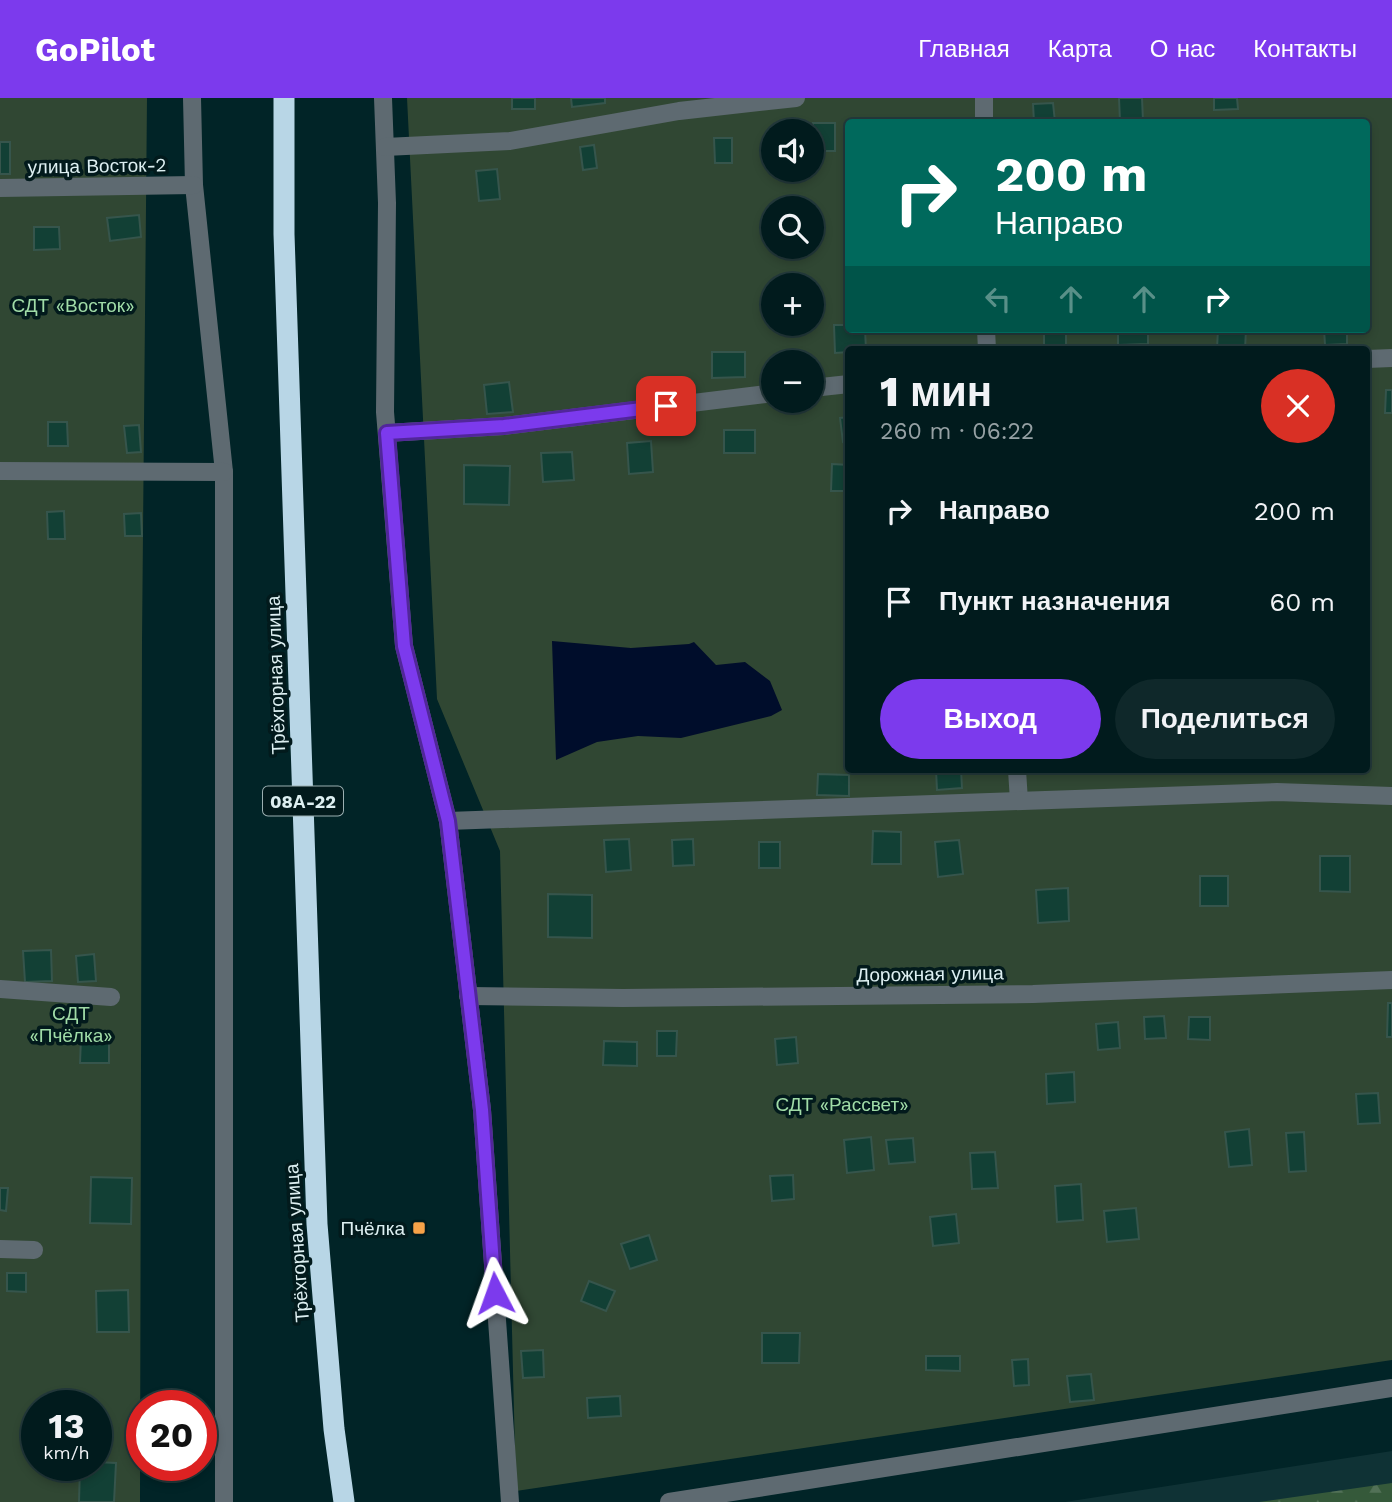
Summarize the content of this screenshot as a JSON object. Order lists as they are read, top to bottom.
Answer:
{
  "streets": {
    "highway": ["Трёхгорная улица", "08А-22"],
    "street": ["улица Восток-2", "Дорожная улица"]
  },
  "parks": ["СДТ «Восток»", "СДТ «Пчёлка»", "СДТ «Рассвет»"],
  "places": {
    "transit": ["Пчёлка"]
  },
  "page": {
    "header": "GoPilot",
    "nav": [
      "Главная",
      "Карта",
      "О нас",
      "Контакты"
    ],
    "map_buttons": ["+", "−"],
    "turn": ["200 m", "Направо"],
    "heading": ["1 мин", "260 m · 06:22"],
    "list": [
      {
        "name": "Направо",
        "value": "200 m"
      },
      {
        "name": "Пункт назначения",
        "value": "60 m"
      }
    ],
    "buttons": ["Выход", "Поделиться"],
    "speed": "13 km/h",
    "limit": "20"
  }
}
